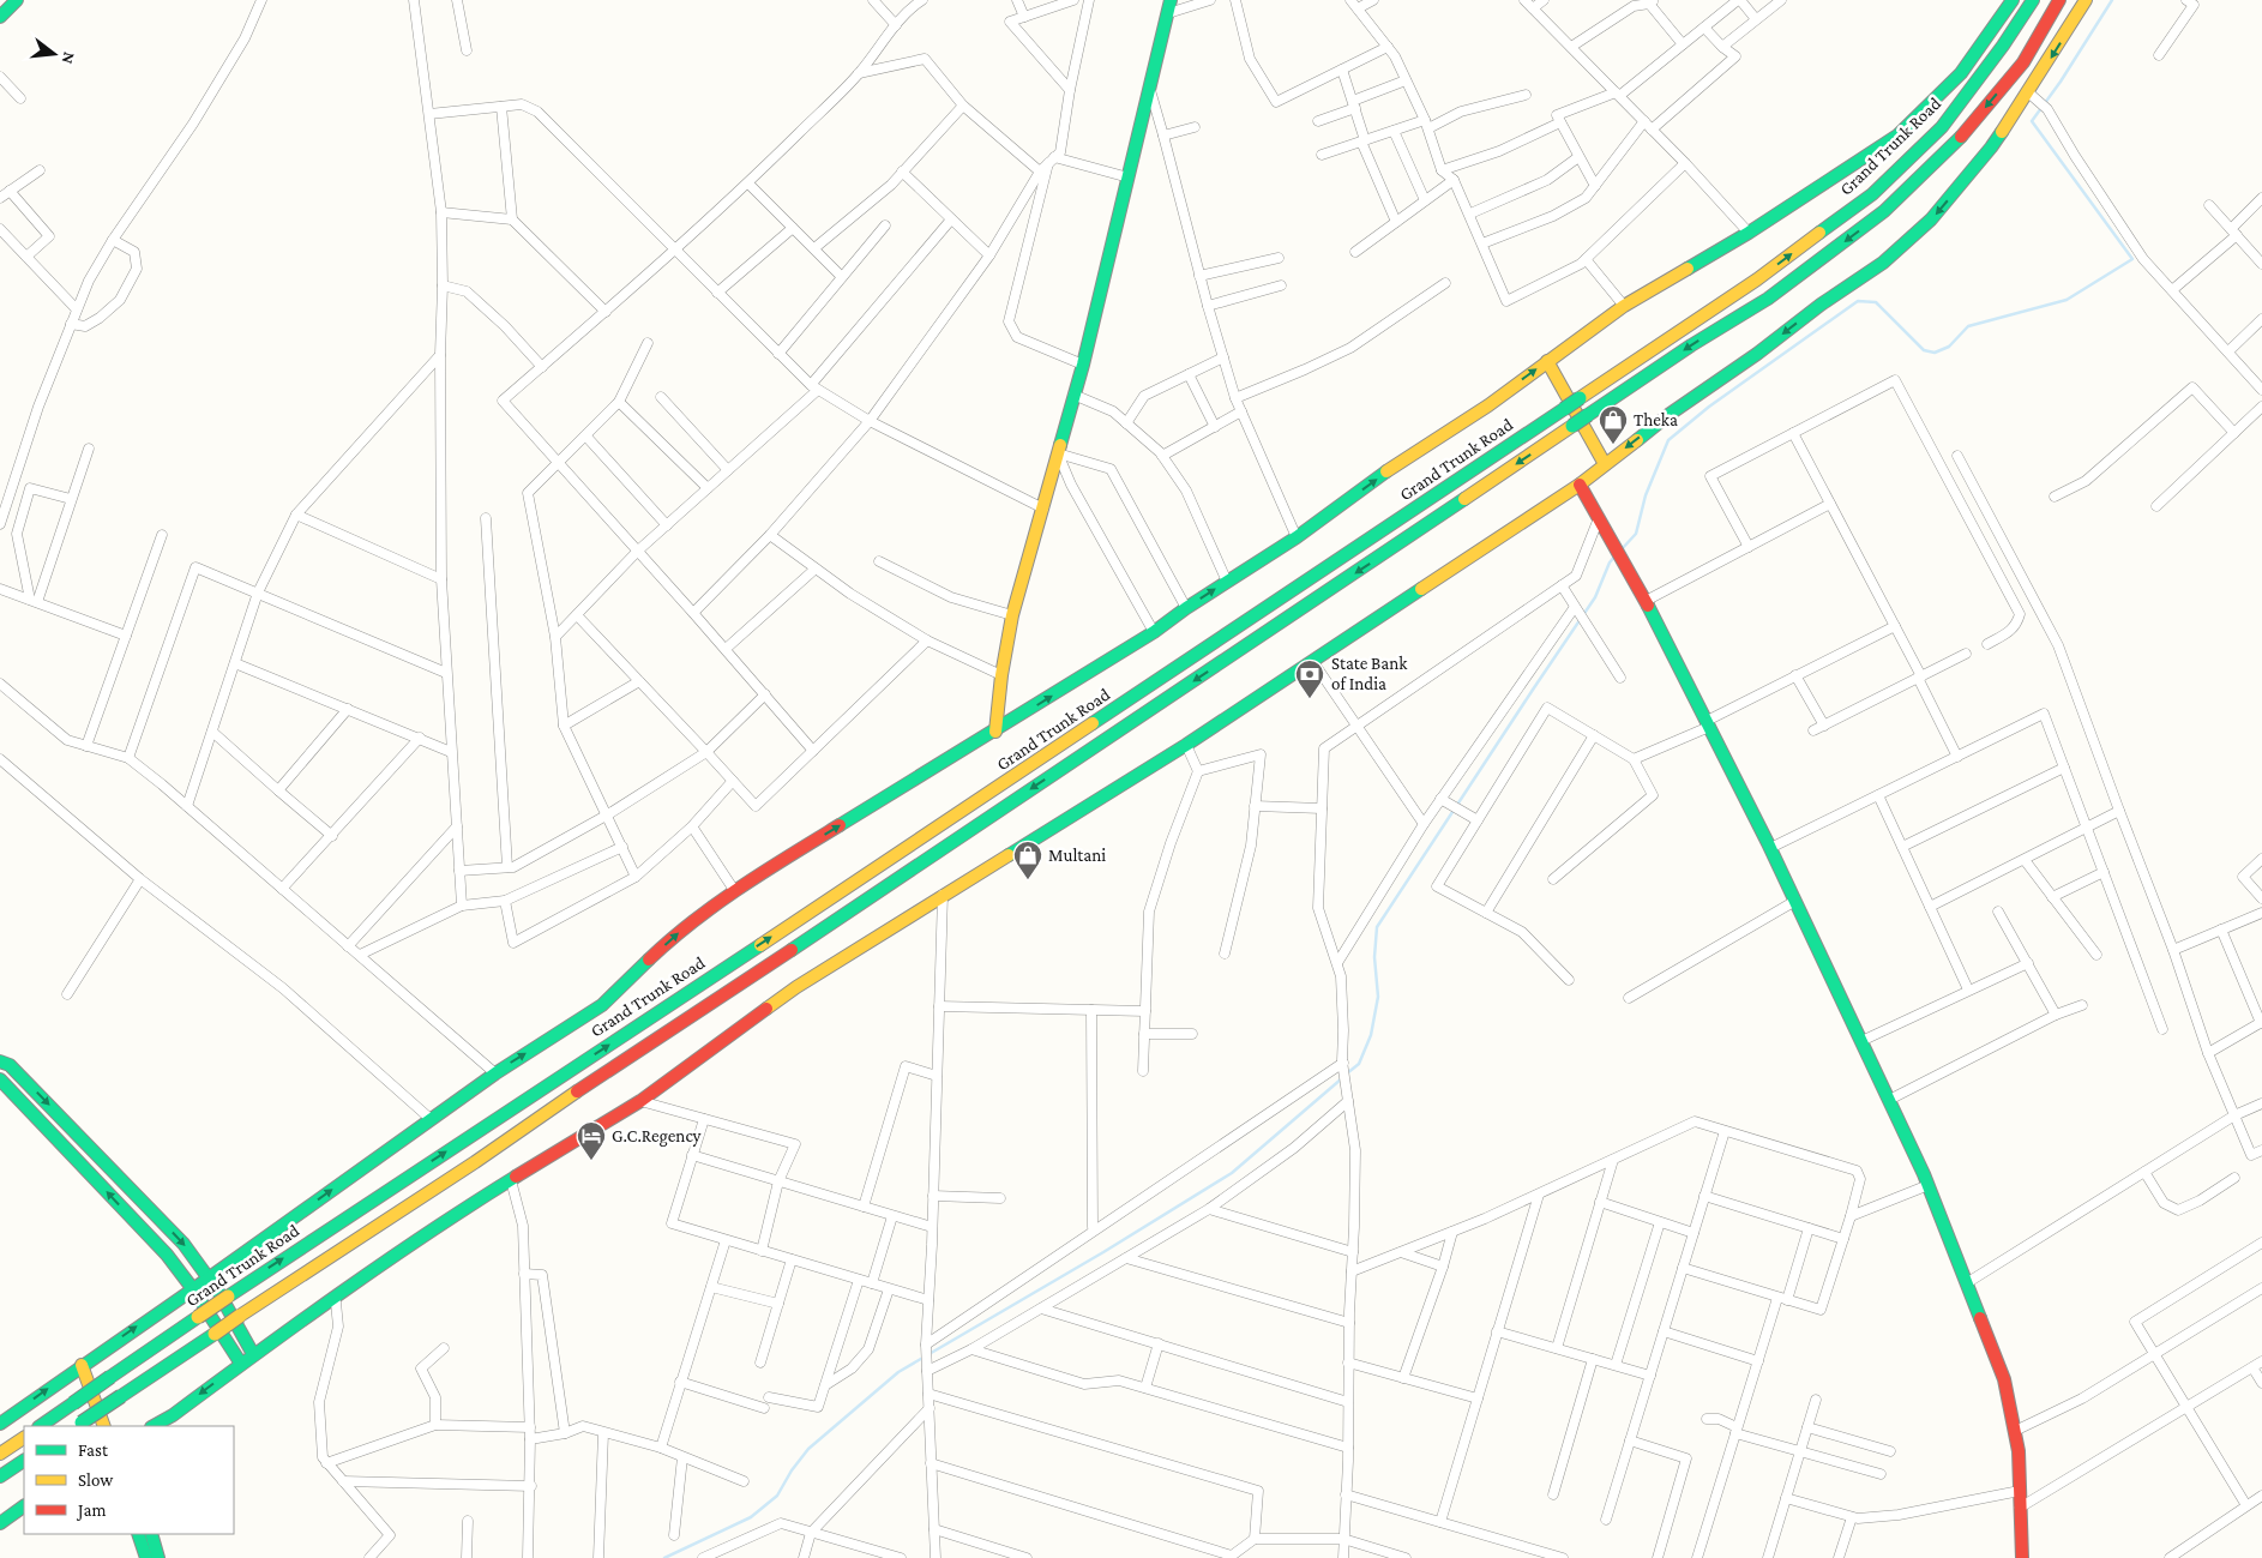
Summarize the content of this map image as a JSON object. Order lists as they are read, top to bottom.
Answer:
{
  "streets": {
    "main road": ["Grand Trunk Road"]
  },
  "places": {
    "shop": ["Theka", "Multani"],
    "bank": ["State Bank of India"],
    "hotel": ["G.C.Regency"]
  },
  "legend": ["Fast", "Slow", "Jam"],
  "north": "right"
}
